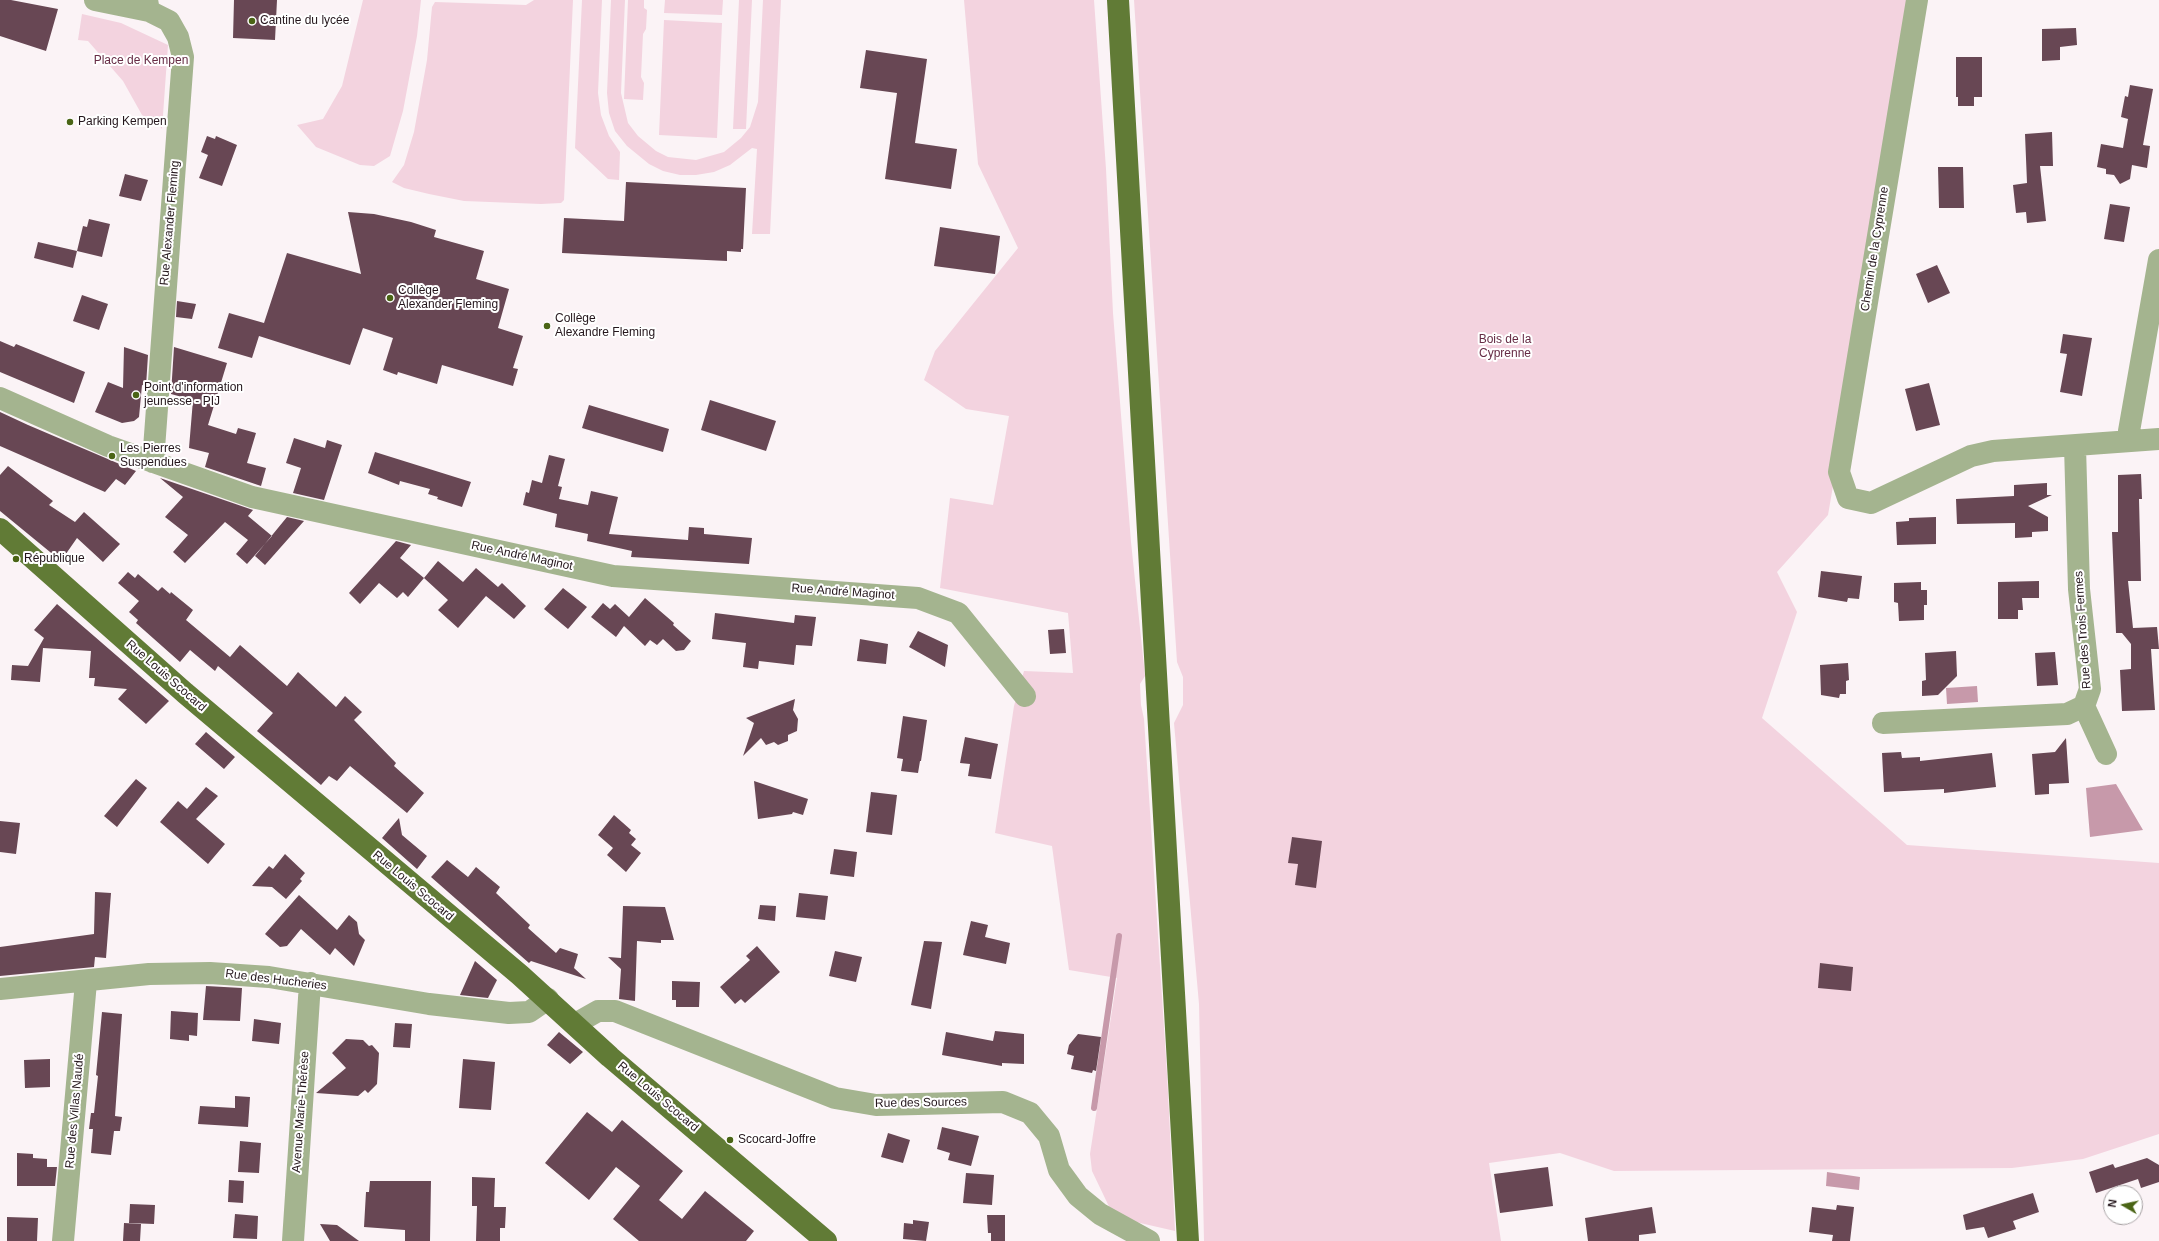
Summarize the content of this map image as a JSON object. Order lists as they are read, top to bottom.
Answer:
{
  "streets": {
    "main road": ["Rue Louis Scocard"],
    "street": [
      "Rue Alexander Fleming",
      "Chemin de la Cyprenne",
      "Rue André Maginot",
      "Rue des Trois Fermes",
      "Rue des Hucheries",
      "Rue des Sources",
      "Rue des Villas Naudé",
      "Avenue Marie-Thérèse"
    ]
  },
  "crossings": [
    ["Rue Alexander Fleming", "Rue André Maginot"],
    ["Chemin de la Cyprenne", "Rue des Trois Fermes"],
    ["Rue Louis Scocard", "Rue des Hucheries"],
    ["Rue Louis Scocard", "Rue des Sources"],
    ["Rue des Hucheries", "Rue des Villas Naudé"],
    ["Rue des Hucheries", "Avenue Marie-Thérèse"]
  ],
  "parks": ["Place de Kempen", "Bois de la Cyprenne"],
  "places": [
    "Cantine du lycée",
    "Parking Kempen",
    "Collège Alexander Fleming",
    "Collège Alexandre Fleming",
    "Point d'information jeunesse - PIJ",
    "Les Pierres Suspendues",
    "République",
    "Scocard-Joffre"
  ],
  "north": "left"
}
